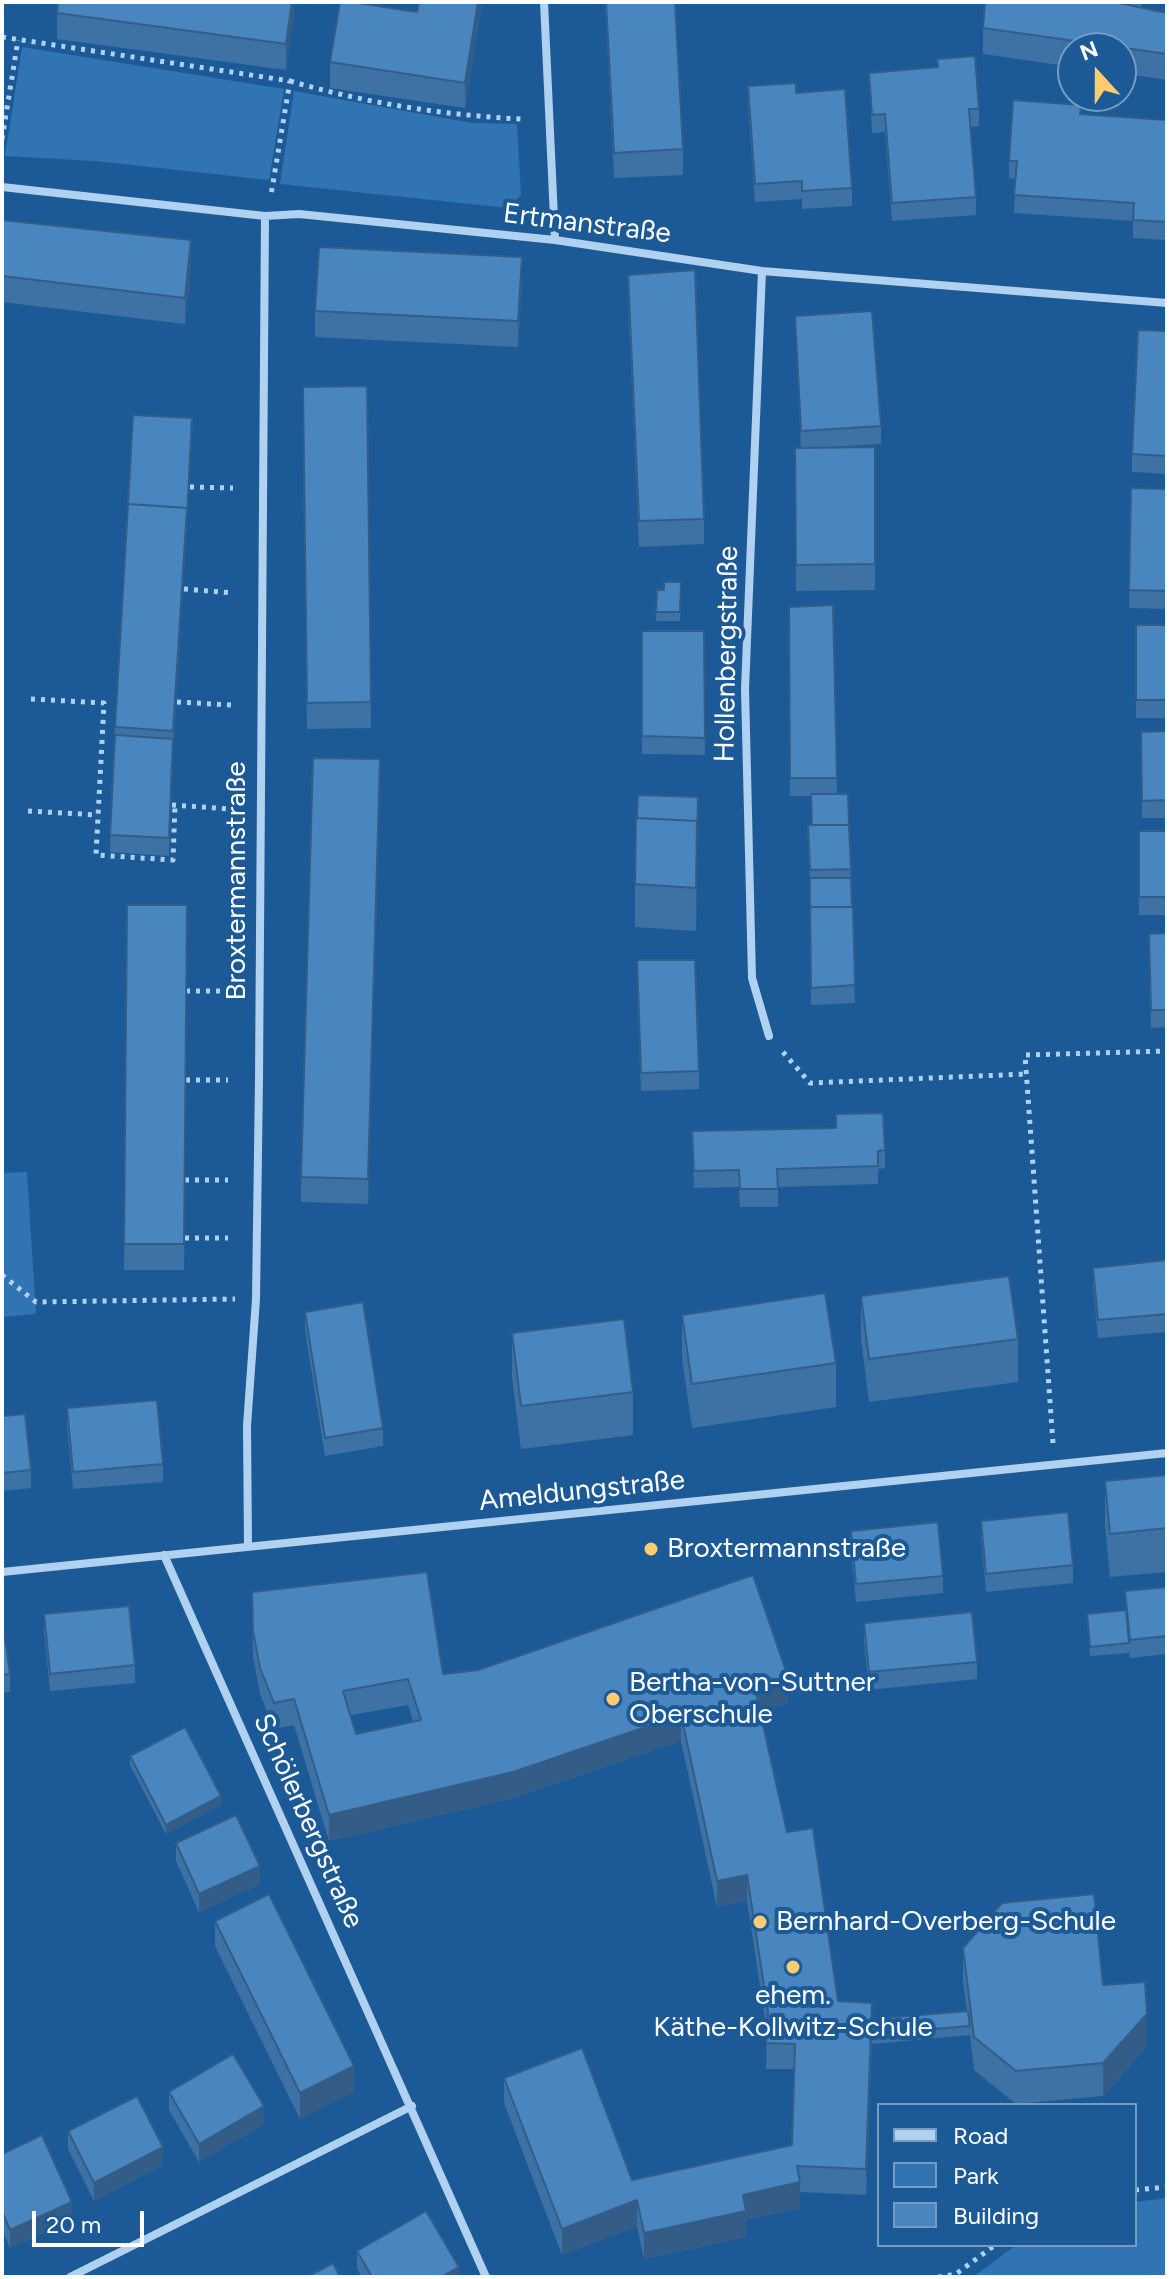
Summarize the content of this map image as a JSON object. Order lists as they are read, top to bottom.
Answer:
{
  "streets": {
    "street": [
      "Ertmanstraße",
      "Hollenbergstraße",
      "Broxtermannstraße",
      "Ameldungstraße",
      "Schölerbergstraße"
    ]
  },
  "crossings": [
    ["Ertmanstraße", "Hollenbergstraße"],
    ["Ertmanstraße", "Broxtermannstraße"],
    ["Broxtermannstraße", "Ameldungstraße"],
    ["Ameldungstraße", "Schölerbergstraße"]
  ],
  "places": [
    "Broxtermannstraße",
    "Bertha-von-Suttner Oberschule",
    "Bernhard-Overberg-Schule",
    "ehem. Käthe-Kollwitz-Schule"
  ],
  "legend": ["Road", "Park", "Building"],
  "scale_bar": "20 m",
  "north": "top"
}
